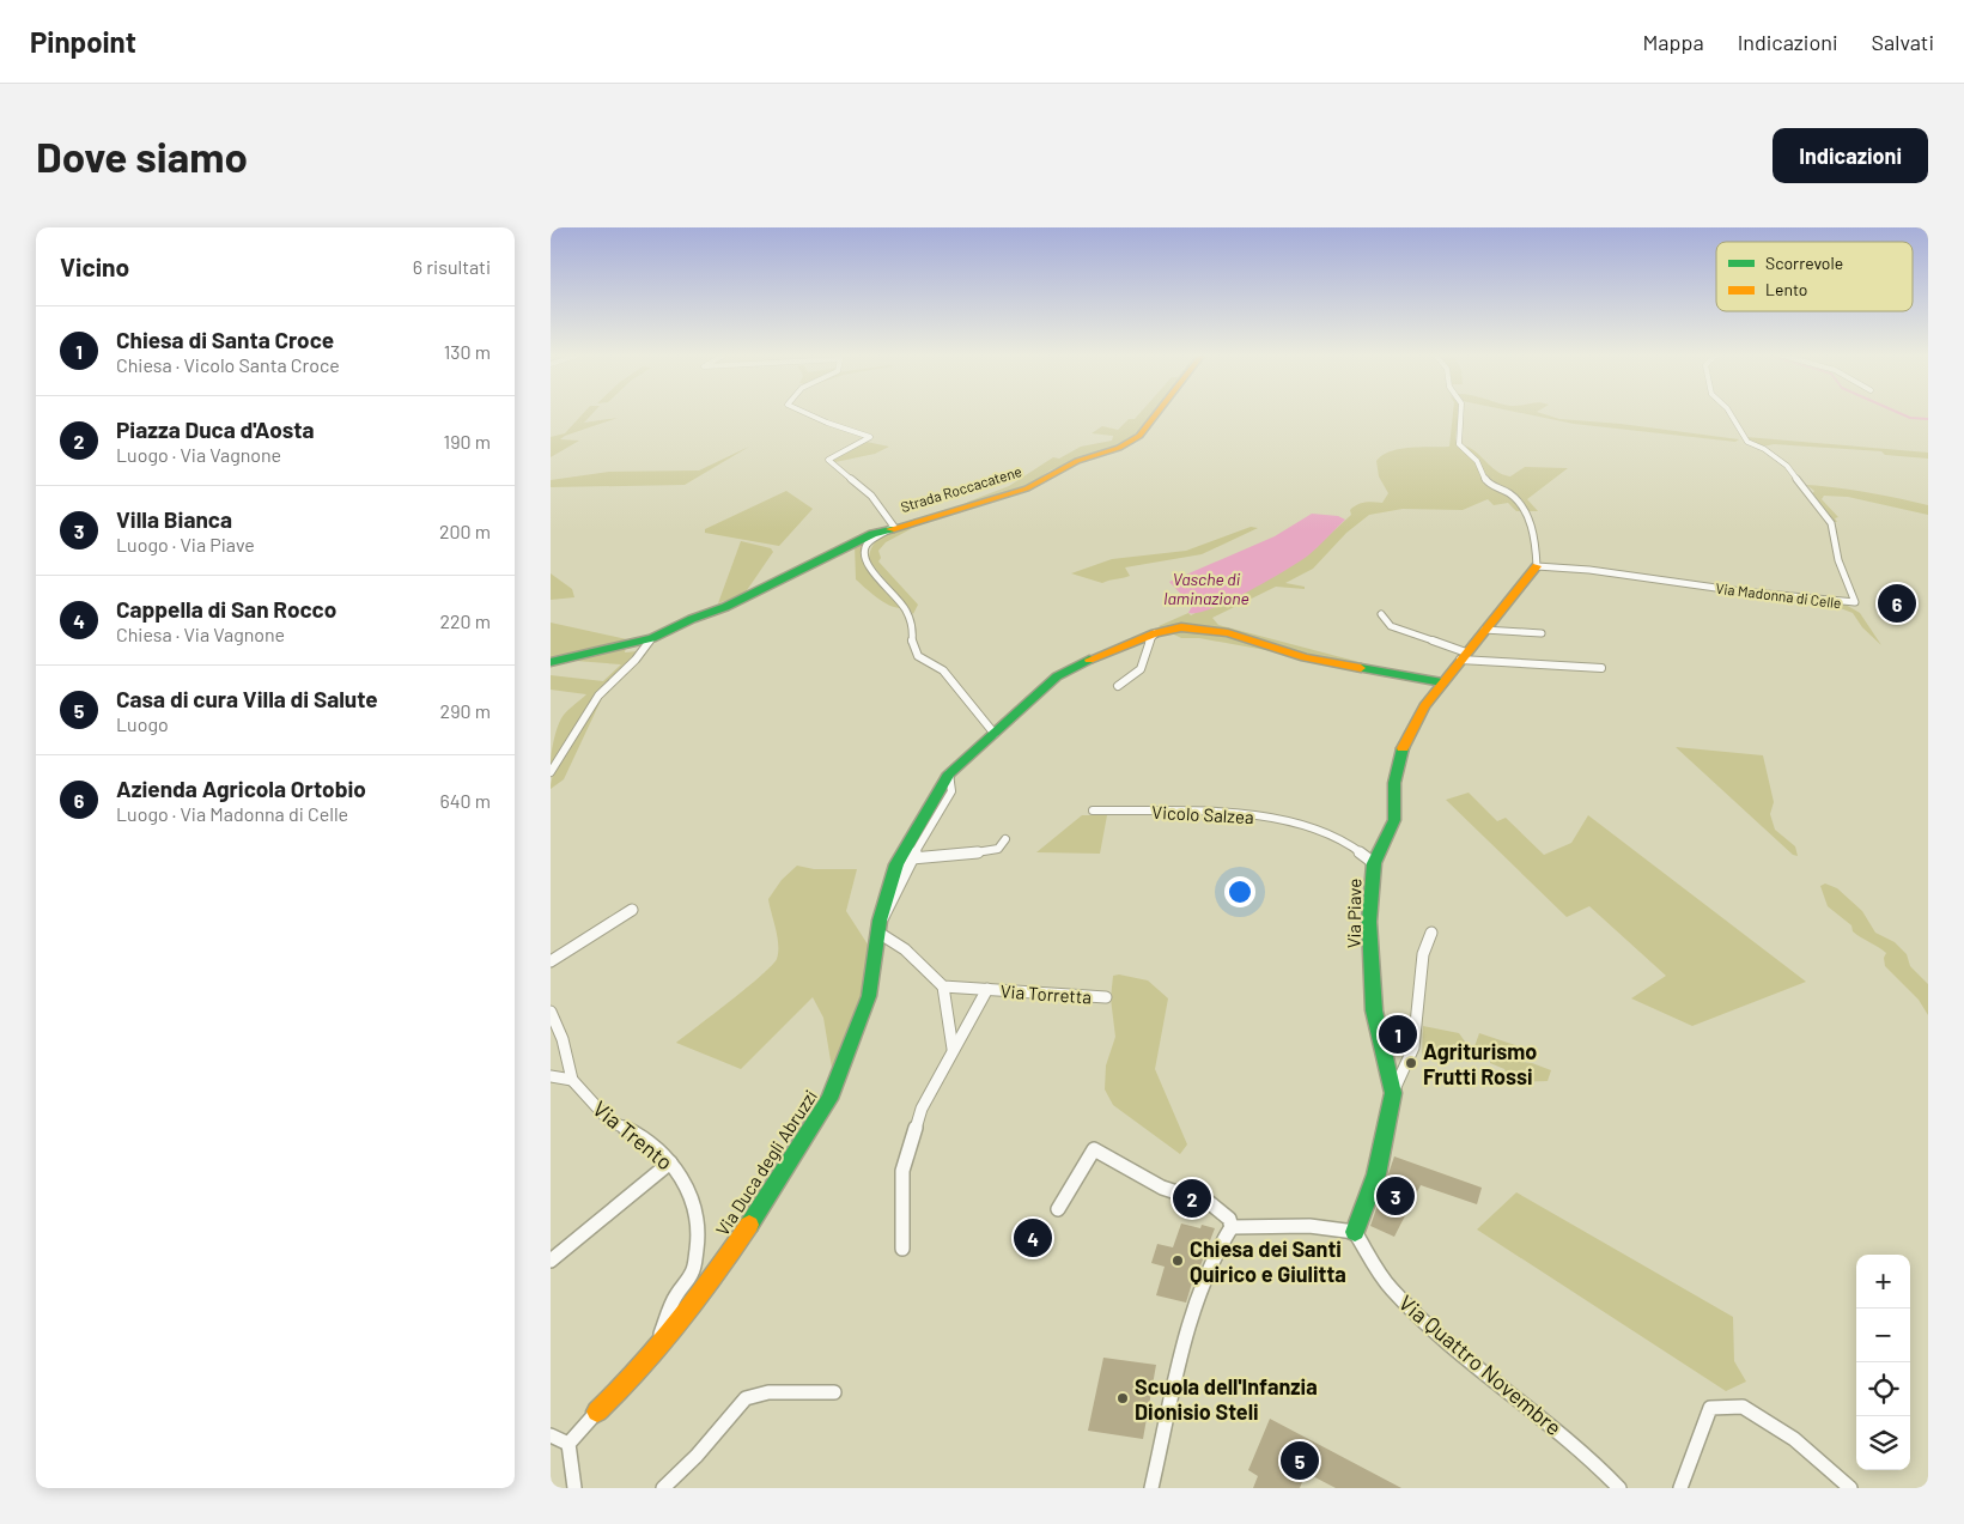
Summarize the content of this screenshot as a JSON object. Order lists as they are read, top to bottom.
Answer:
{
  "streets": {
    "street": [
      "Strada Roccacatene",
      "Via Madonna di Celle",
      "Vicolo Salzea",
      "Via Piave",
      "Via Torretta",
      "Via Trento",
      "Via Duca degli Abruzzi",
      "Via Quattro Novembre"
    ]
  },
  "crossings": [
    ["Via Madonna di Celle", "Via Piave"],
    ["Vicolo Salzea", "Via Piave"],
    ["Via Piave", "Via Duca degli Abruzzi"],
    ["Via Piave", "Via Quattro Novembre"],
    ["Via Trento", "Via Duca degli Abruzzi"]
  ],
  "water": ["Vasche di laminazione"],
  "places": ["Agriturismo Frutti Rossi", "Chiesa dei Santi Quirico e Giulitta", "Scuola dell'Infanzia Dionisio Steli"],
  "legend": ["Scorrevole", "Lento"],
  "page": {
    "header": "Pinpoint",
    "nav": ["Mappa", "Indicazioni", "Salvati"],
    "buttons": "Indicazioni",
    "title": "Dove siamo",
    "heading": ["Vicino", "6 risultati"],
    "list": [
      {
        "mark": "1",
        "name": "Chiesa di Santa Croce",
        "note": "Chiesa · Vicolo Santa Croce",
        "value": "130 m"
      },
      {
        "mark": "2",
        "name": "Piazza Duca d'Aosta",
        "note": "Luogo · Via Vagnone",
        "value": "190 m"
      },
      {
        "mark": "3",
        "name": "Villa Bianca",
        "note": "Luogo · Via Piave",
        "value": "200 m"
      },
      {
        "mark": "4",
        "name": "Cappella di San Rocco",
        "note": "Chiesa · Via Vagnone",
        "value": "220 m"
      },
      {
        "mark": "5",
        "name": "Casa di cura Villa di Salute",
        "note": "Luogo",
        "value": "290 m"
      },
      {
        "mark": "6",
        "name": "Azienda Agricola Ortobio",
        "note": "Luogo · Via Madonna di Celle",
        "value": "640 m"
      }
    ],
    "pins": [
      "6",
      "1",
      "3",
      "2",
      "4",
      "5"
    ],
    "map_buttons": ["+", "−"]
  }
}
